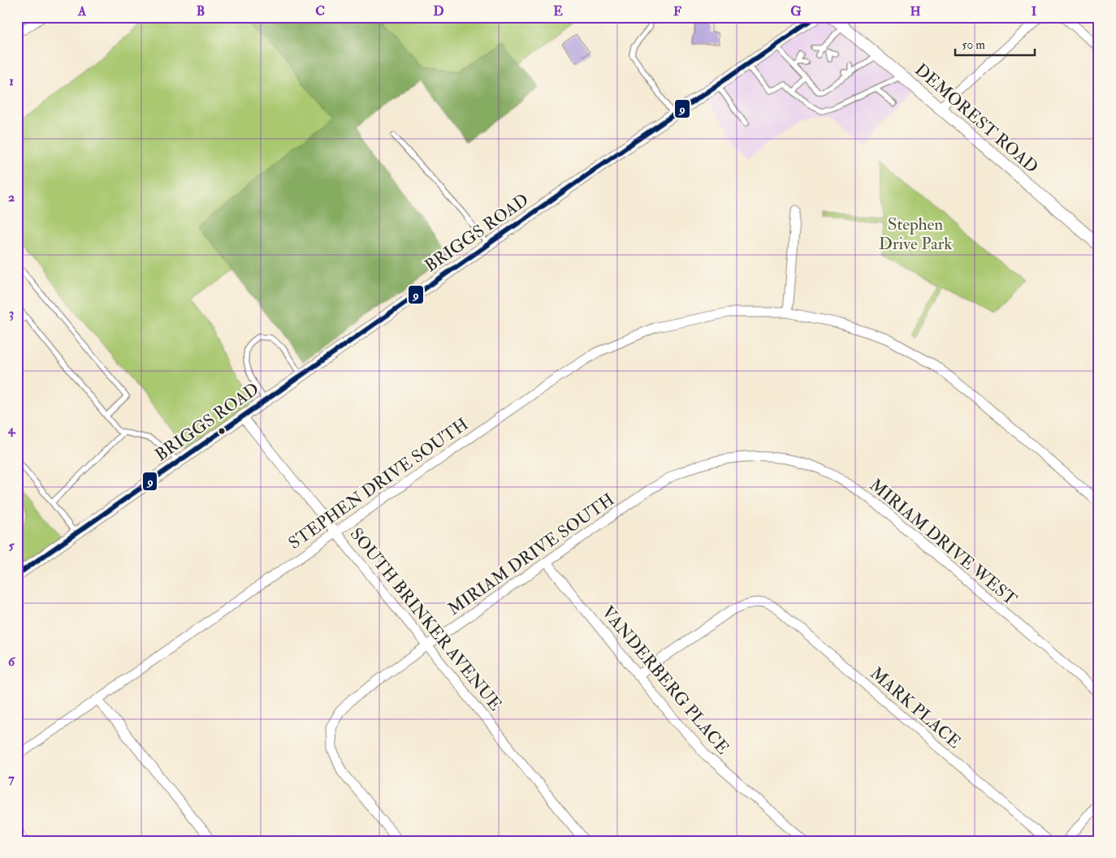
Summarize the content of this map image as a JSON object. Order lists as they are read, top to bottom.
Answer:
{
  "streets": {
    "street": [
      "DEMOREST ROAD",
      "BRIGGS ROAD",
      "STEPHEN DRIVE SOUTH",
      "MIRIAM DRIVE WEST",
      "MIRIAM DRIVE SOUTH",
      "SOUTH BRINKER AVENUE",
      "VANDERBERG PLACE",
      "MARK PLACE"
    ]
  },
  "crossings": [
    ["BRIGGS ROAD", "SOUTH BRINKER AVENUE"],
    ["STEPHEN DRIVE SOUTH", "SOUTH BRINKER AVENUE"],
    ["MIRIAM DRIVE WEST", "MIRIAM DRIVE SOUTH"],
    ["MIRIAM DRIVE SOUTH", "SOUTH BRINKER AVENUE"],
    ["MIRIAM DRIVE SOUTH", "VANDERBERG PLACE"],
    ["VANDERBERG PLACE", "MARK PLACE"]
  ],
  "parks": ["Stephen Drive Park"],
  "lines": ["transit line 9"],
  "scale_bar": "50 m",
  "grid": {
    "columns": [
      "A",
      "B",
      "C",
      "D",
      "E",
      "F",
      "G",
      "H",
      "I"
    ],
    "rows": [
      "1",
      "2",
      "3",
      "4",
      "5",
      "6",
      "7"
    ]
  }
}
